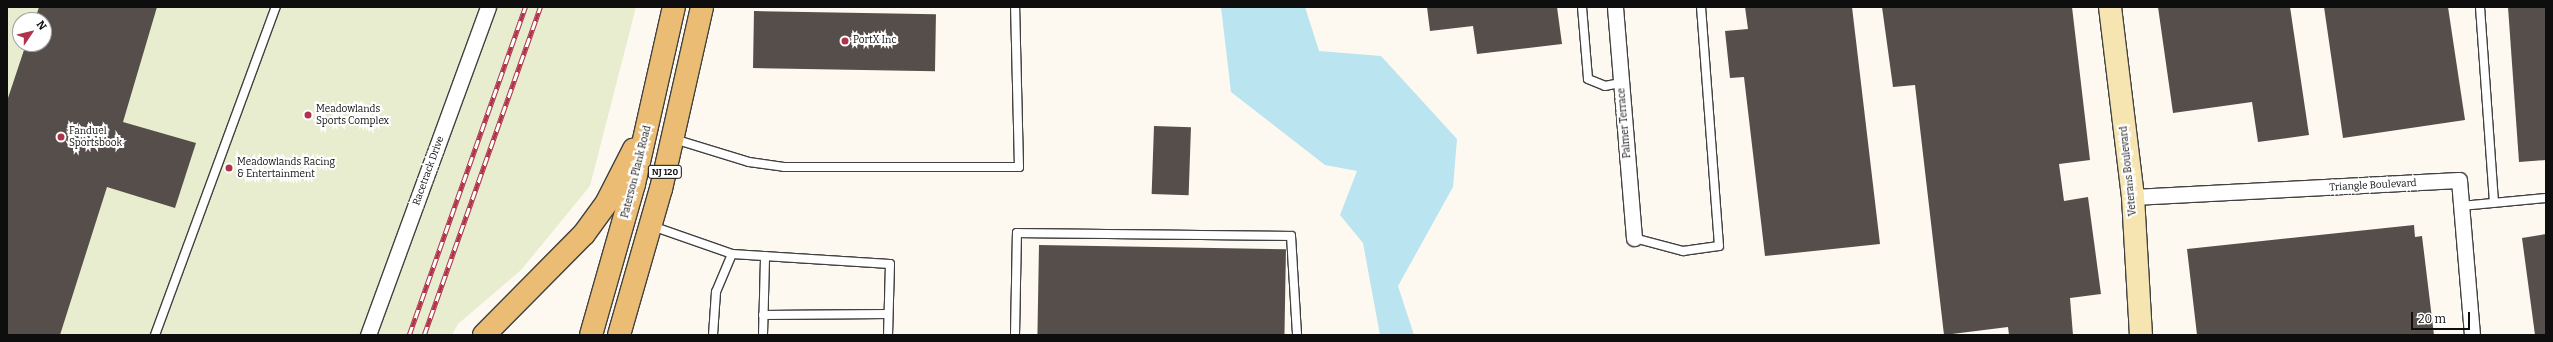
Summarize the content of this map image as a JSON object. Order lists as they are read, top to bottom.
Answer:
{
  "streets": {
    "main road": ["Paterson Plank Road", "NJ 120"],
    "street": [
      "Palmer Terrace",
      "Racetrack Drive",
      "Veterans Boulevard",
      "Triangle Boulevard"
    ]
  },
  "crossings": [
    ["Veterans Boulevard", "Triangle Boulevard"]
  ],
  "places": [
    "PortX Inc",
    "Meadowlands Sports Complex",
    "Fanduel Sportsbook",
    "Meadowlands Racing & Entertainment"
  ],
  "scale_bar": "20 m",
  "north": "top right"
}
